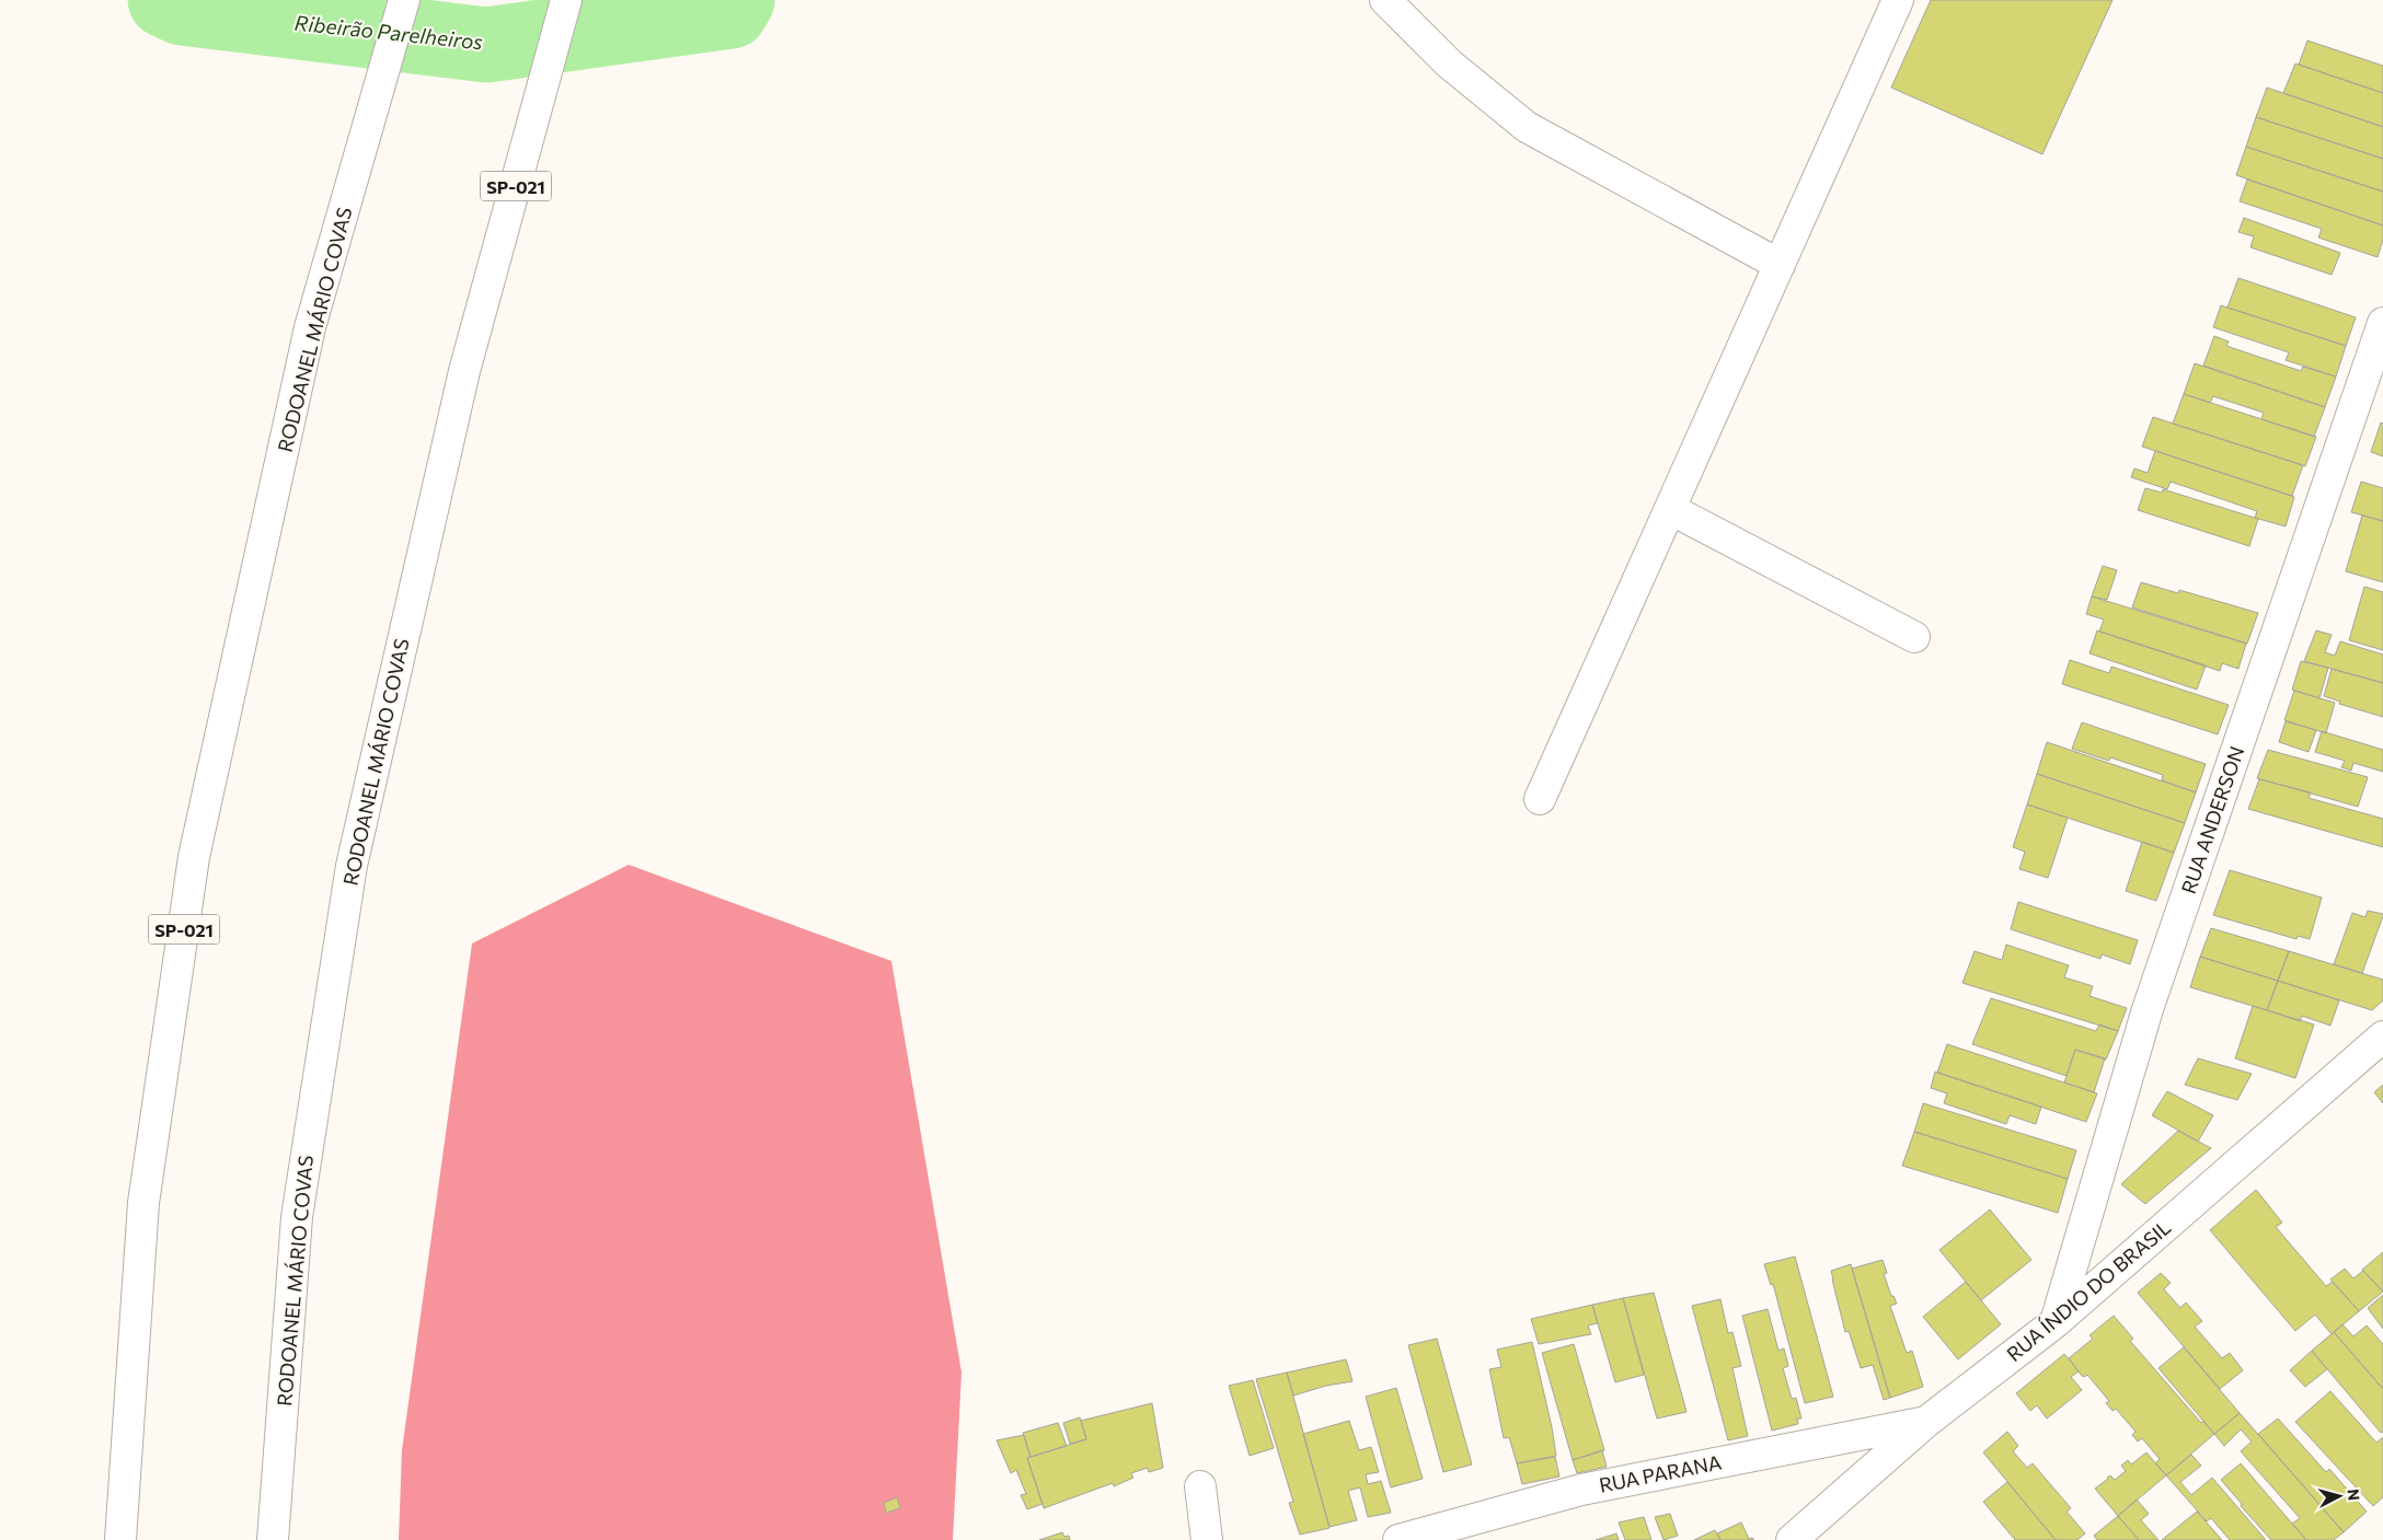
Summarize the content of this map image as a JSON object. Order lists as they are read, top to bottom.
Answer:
{
  "streets": {
    "main road": [
      "SP-021",
      "RODOANEL MÁRIO COVAS",
      "RUA ANDERSON",
      "RUA ÍNDIO DO BRASIL",
      "RUA PARANA"
    ]
  },
  "crossings": [
    ["RUA ANDERSON", "RUA ÍNDIO DO BRASIL"],
    ["RUA ÍNDIO DO BRASIL", "RUA PARANA"]
  ],
  "water": ["Ribeirão Parelheiros"],
  "north": "right"
}
